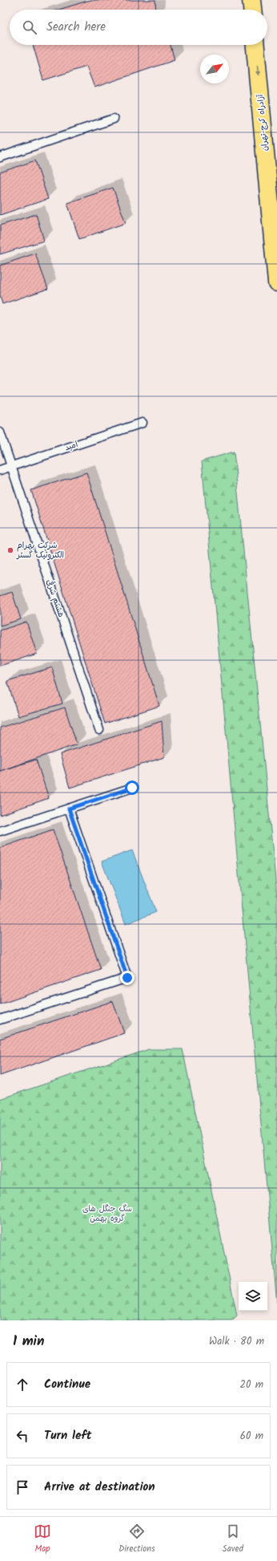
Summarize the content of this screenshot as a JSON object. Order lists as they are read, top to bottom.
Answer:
{
  "streets": {
    "highway": ["آزادراه کرج-تهران"],
    "lane": ["امید", "هشتم شرقی"]
  },
  "crossings": [
    ["امید", "هشتم شرقی"]
  ],
  "one_way": ["آزادراه کرج-تهران"],
  "parks": ["سگ جنگل های گروه بهمن"],
  "places": ["شرکت بهرام الکترونیک گستر"],
  "north": "top right",
  "page": {
    "search": "Search here",
    "heading": ["1 min", "Walk · 80 m"],
    "list": [
      ["Continue", "20 m"],
      ["Turn left", "60 m"],
      "Arrive at destination"
    ],
    "nav": ["Map", "Directions", "Saved"]
  }
}
